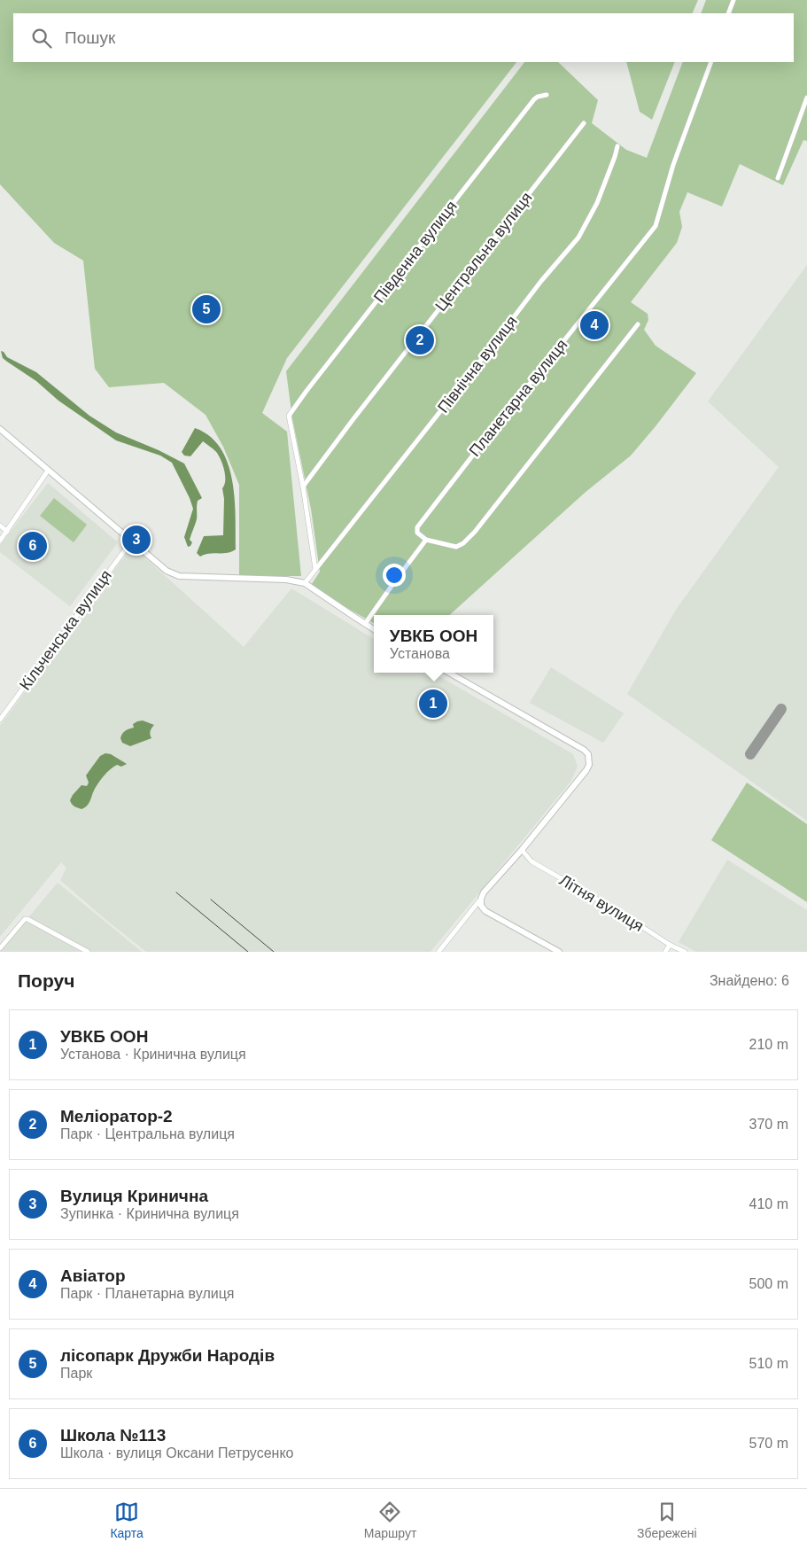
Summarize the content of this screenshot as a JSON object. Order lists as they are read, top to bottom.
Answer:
{
  "streets": {
    "street": [
      "Південна вулиця",
      "Центральна вулиця",
      "Північна вулиця",
      "Планетарна вулиця",
      "Кільченська вулиця",
      "Літня вулиця"
    ]
  },
  "crossings": [
    ["Південна вулиця", "Центральна вулиця"]
  ],
  "page": {
    "search": "Пошук",
    "pins": [
      "5",
      "4",
      "2",
      "3",
      "6",
      "1"
    ],
    "popup": ["УВКБ ООН", "Установа"],
    "heading": ["Поруч", "Знайдено: 6"],
    "list": [
      {
        "mark": "1",
        "name": "УВКБ ООН",
        "note": "Установа · Кринична вулиця",
        "value": "210 m"
      },
      {
        "mark": "2",
        "name": "Меліоратор-2",
        "note": "Парк · Центральна вулиця",
        "value": "370 m"
      },
      {
        "mark": "3",
        "name": "Вулиця Кринична",
        "note": "Зупинка · Кринична вулиця",
        "value": "410 m"
      },
      {
        "mark": "4",
        "name": "Авіатор",
        "note": "Парк · Планетарна вулиця",
        "value": "500 m"
      },
      {
        "mark": "5",
        "name": "лісопарк Дружби Народів",
        "note": "Парк",
        "value": "510 m"
      },
      {
        "mark": "6",
        "name": "Школа №113",
        "note": "Школа · вулиця Оксани Петрусенко",
        "value": "570 m"
      }
    ],
    "nav": ["Карта", "Маршрут", "Збережені"]
  }
}
